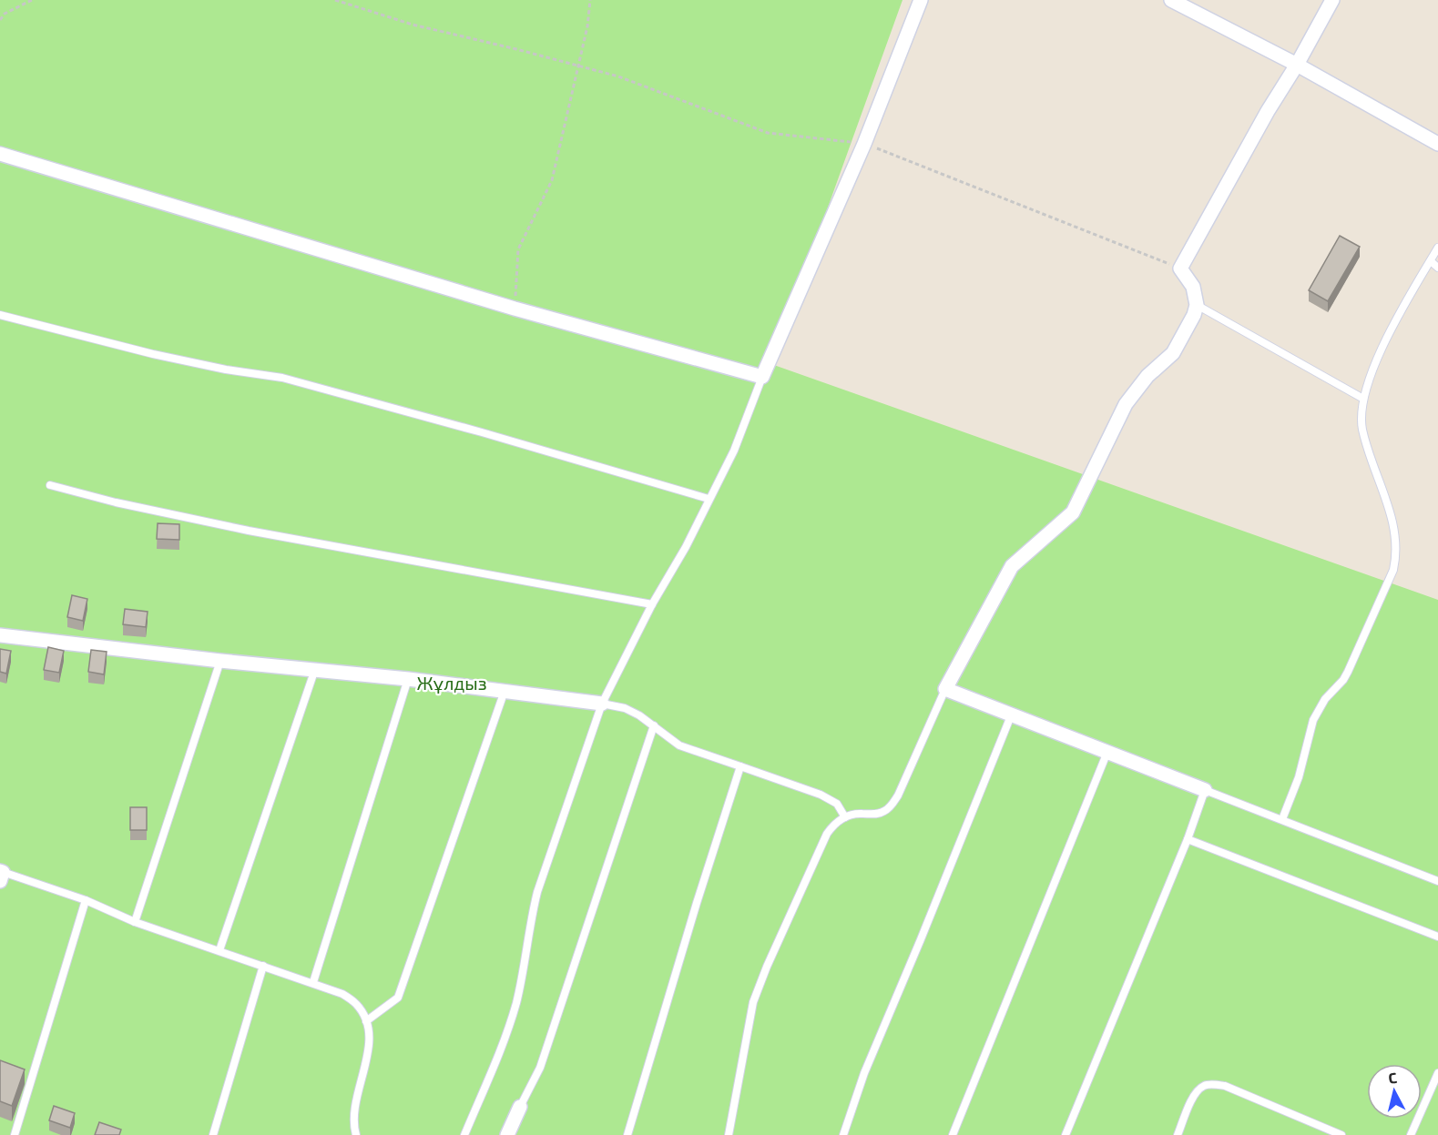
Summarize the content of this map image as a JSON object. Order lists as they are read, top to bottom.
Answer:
{
  "parks": ["Жұлдыз"],
  "north": "top"
}
